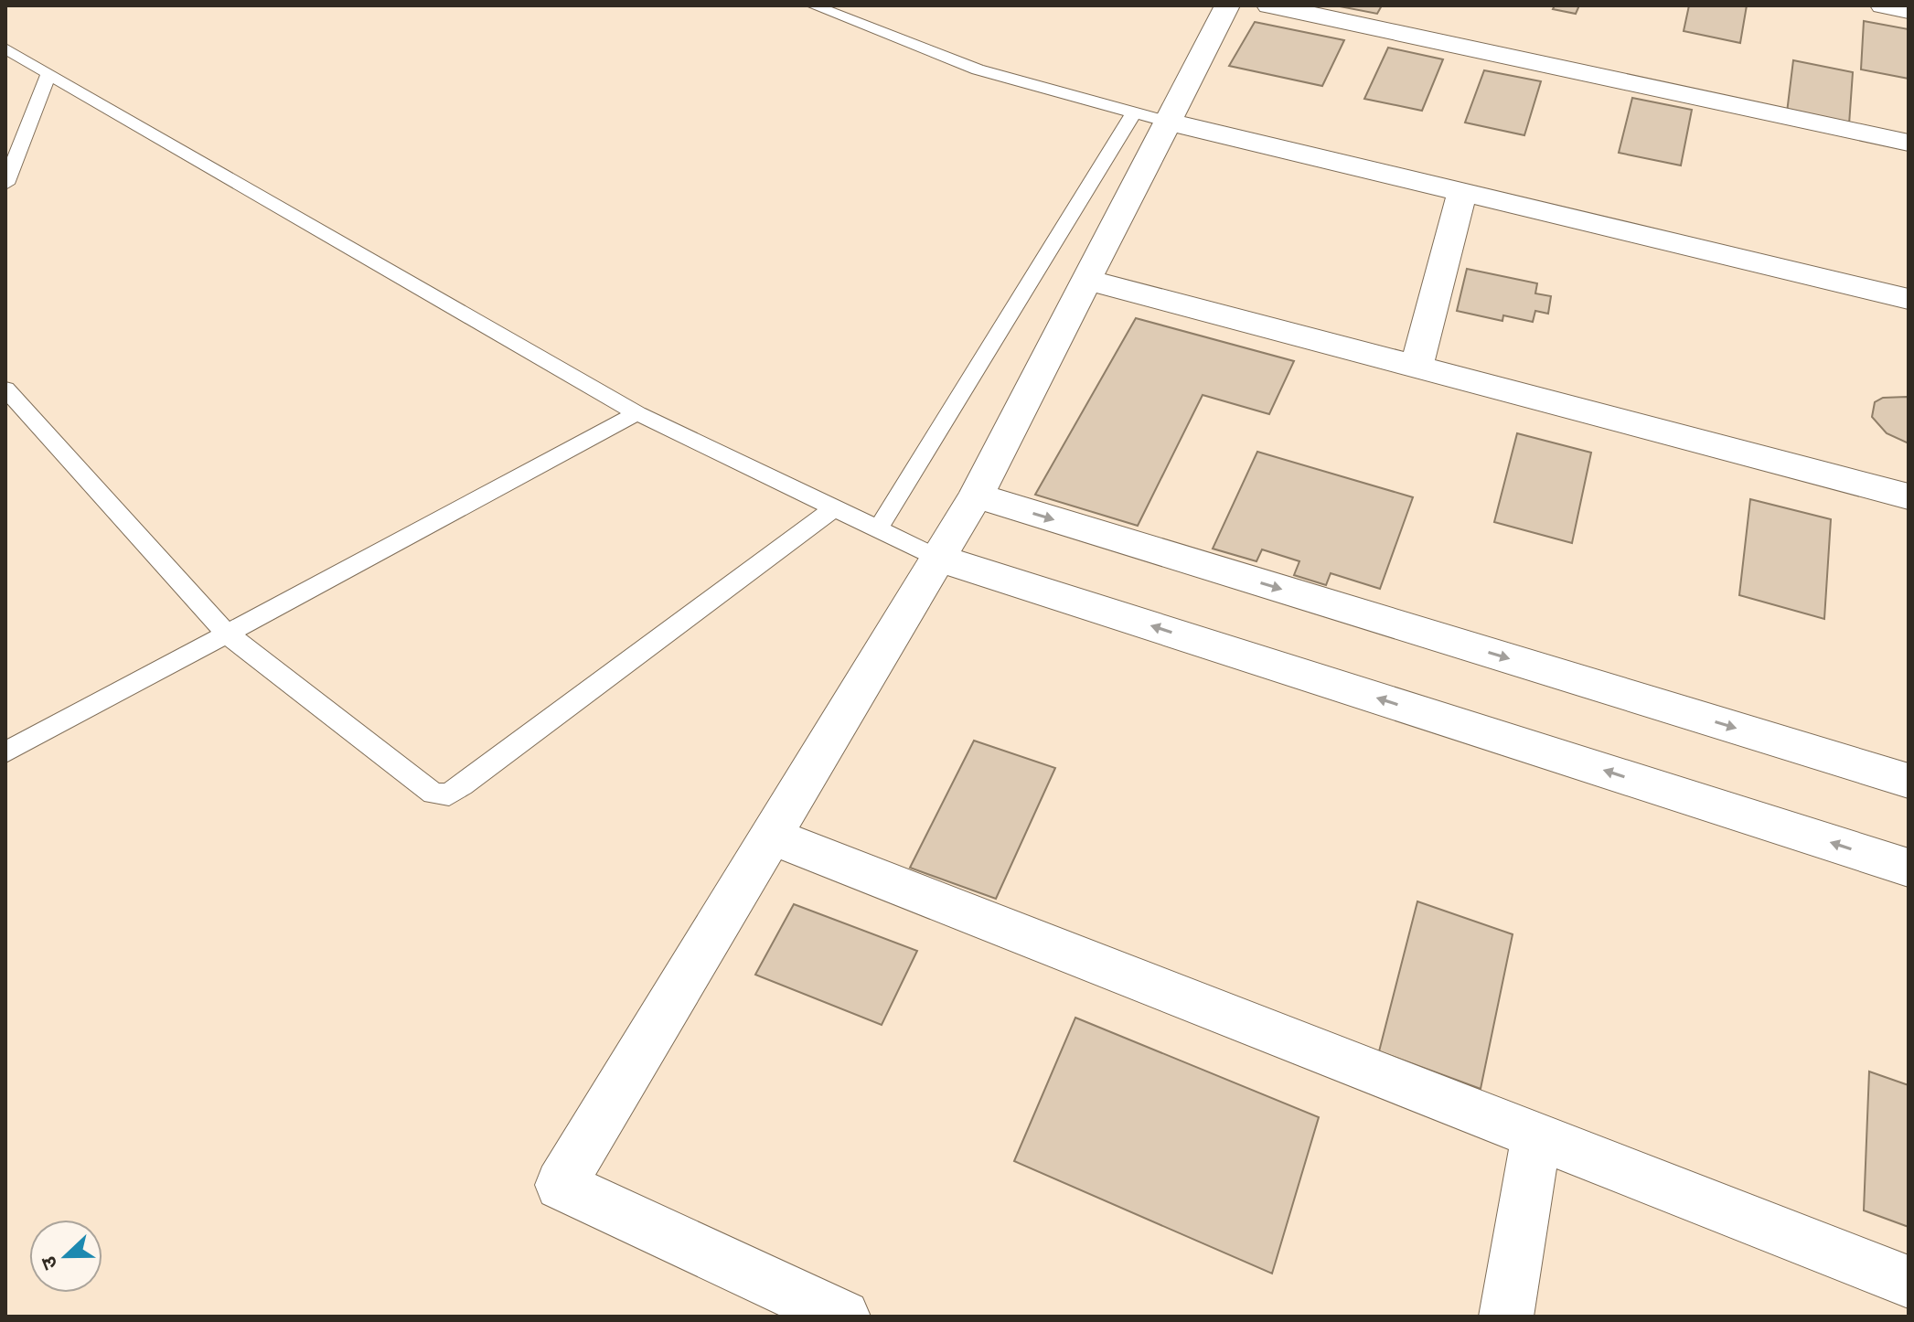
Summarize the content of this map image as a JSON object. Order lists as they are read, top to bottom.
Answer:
{
  "north": "left"
}
